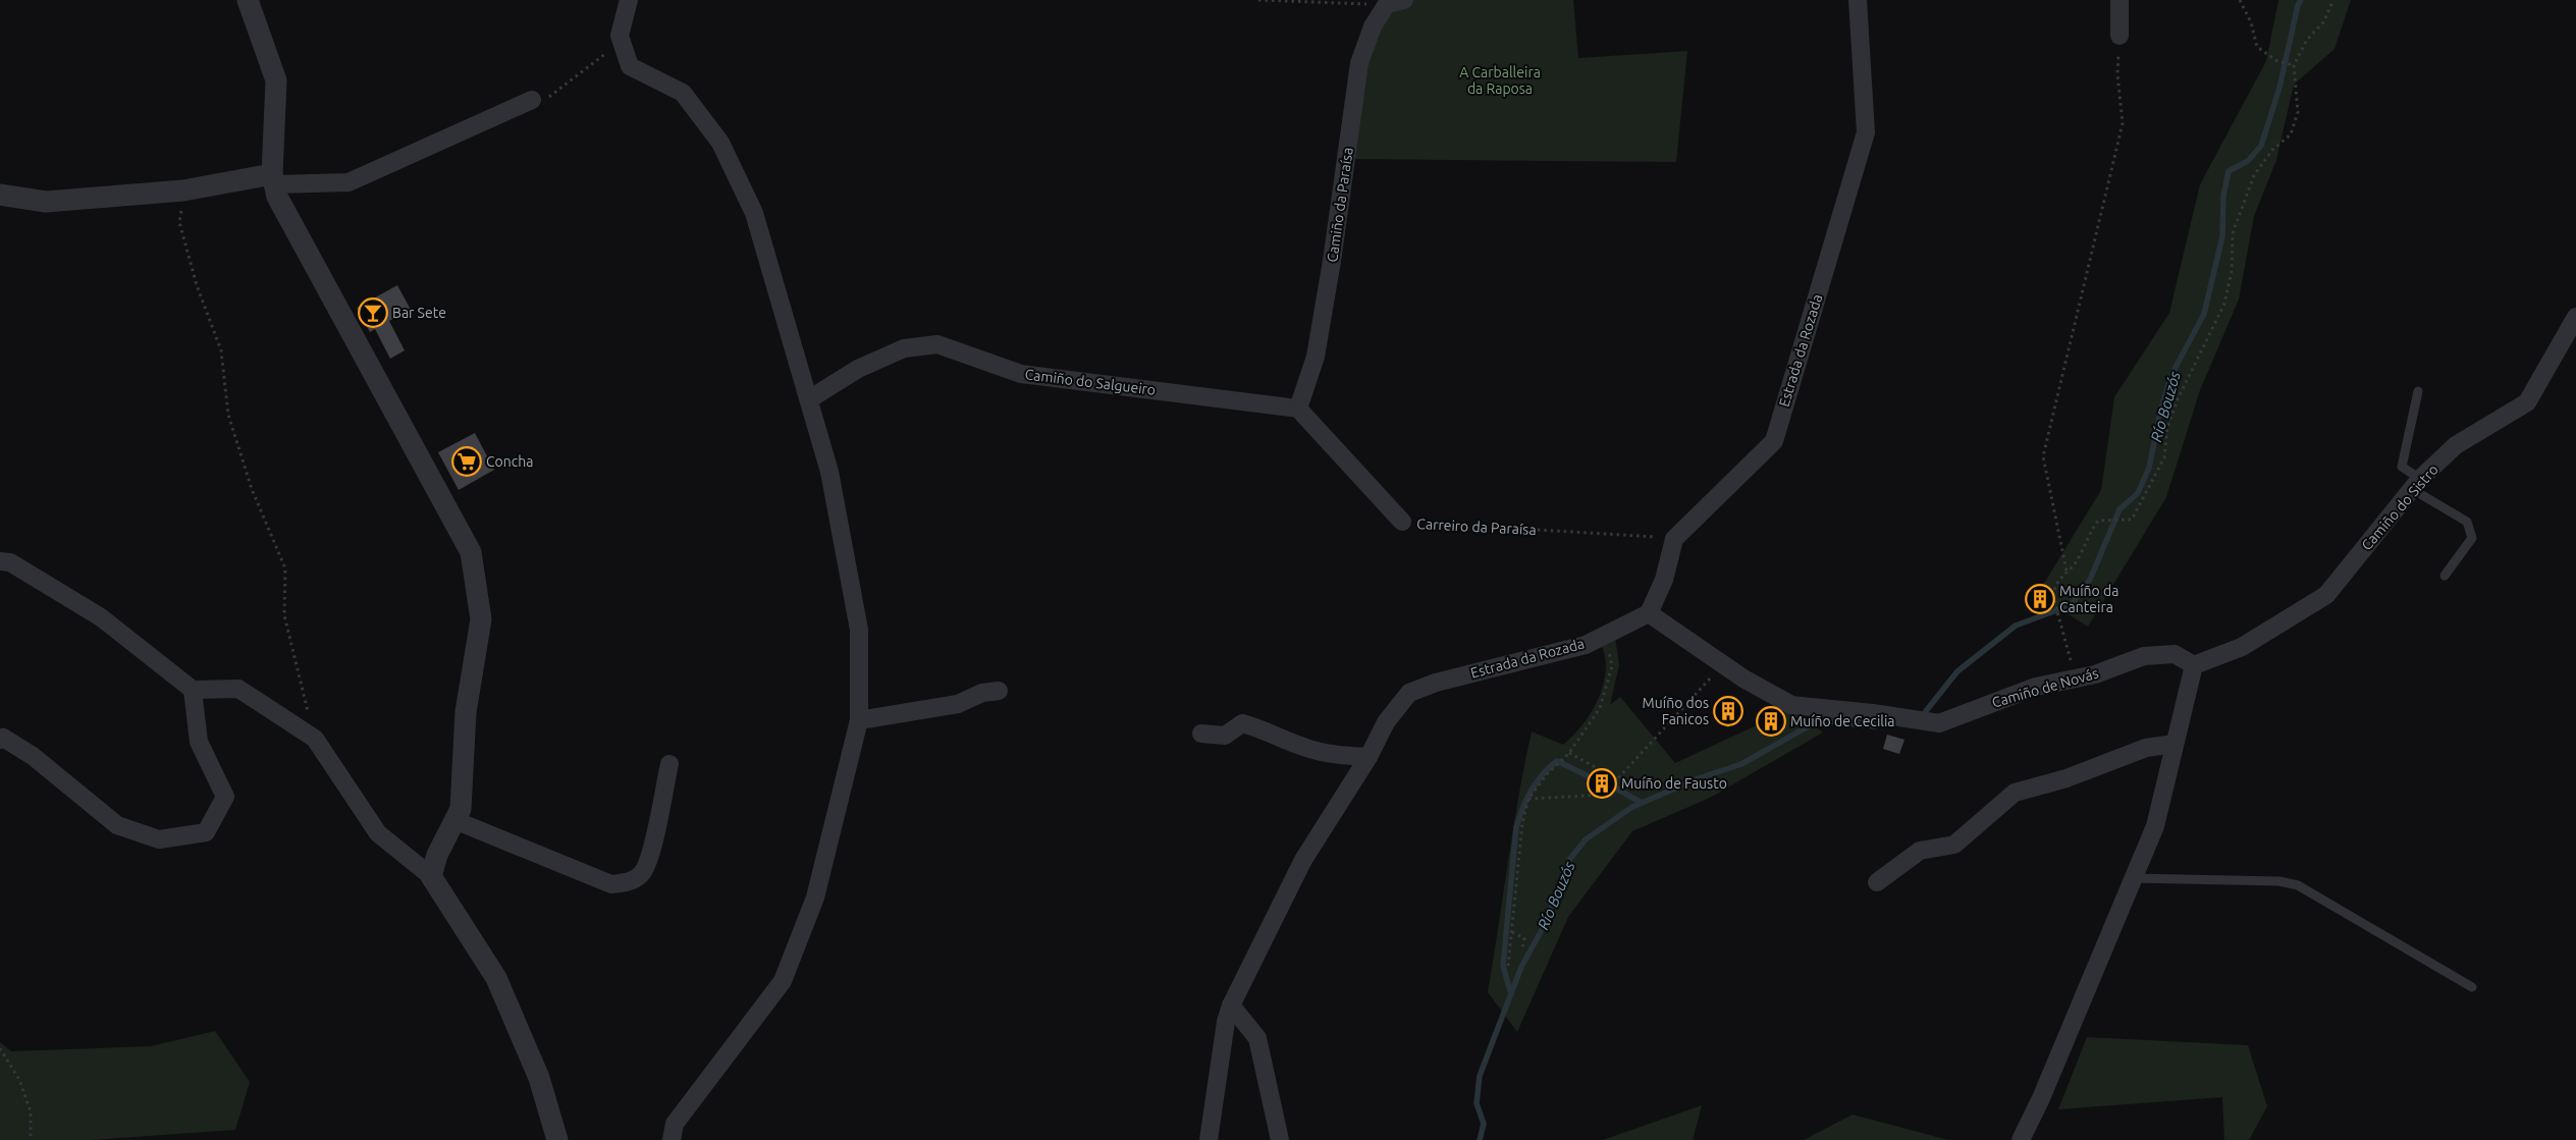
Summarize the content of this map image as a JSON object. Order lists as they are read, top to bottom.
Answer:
{
  "streets": {
    "street": [
      "Camiño da Paraísa",
      "Estrada da Rozada",
      "Camiño do Salgueiro",
      "Camiño do Sistro",
      "Carreiro da Paraísa",
      "Camiño de Novás"
    ]
  },
  "crossings": [
    ["Camiño da Paraísa", "Camiño do Salgueiro"],
    ["Camiño da Paraísa", "Carreiro da Paraísa"],
    ["Estrada da Rozada", "Carreiro da Paraísa"],
    ["Estrada da Rozada", "Camiño de Novás"],
    ["Camiño do Salgueiro", "Carreiro da Paraísa"],
    ["Camiño do Sistro", "Camiño de Novás"]
  ],
  "water": ["Río Bouzós"],
  "parks": ["A Carballeira da Raposa"],
  "places": {
    "bar": ["Bar Sete"],
    "supermarket": ["Concha"],
    "building": [
      "Muíño da Canteira",
      "Muíño dos Fanicos",
      "Muíño de Cecilia",
      "Muíño de Fausto"
    ]
  }
}
